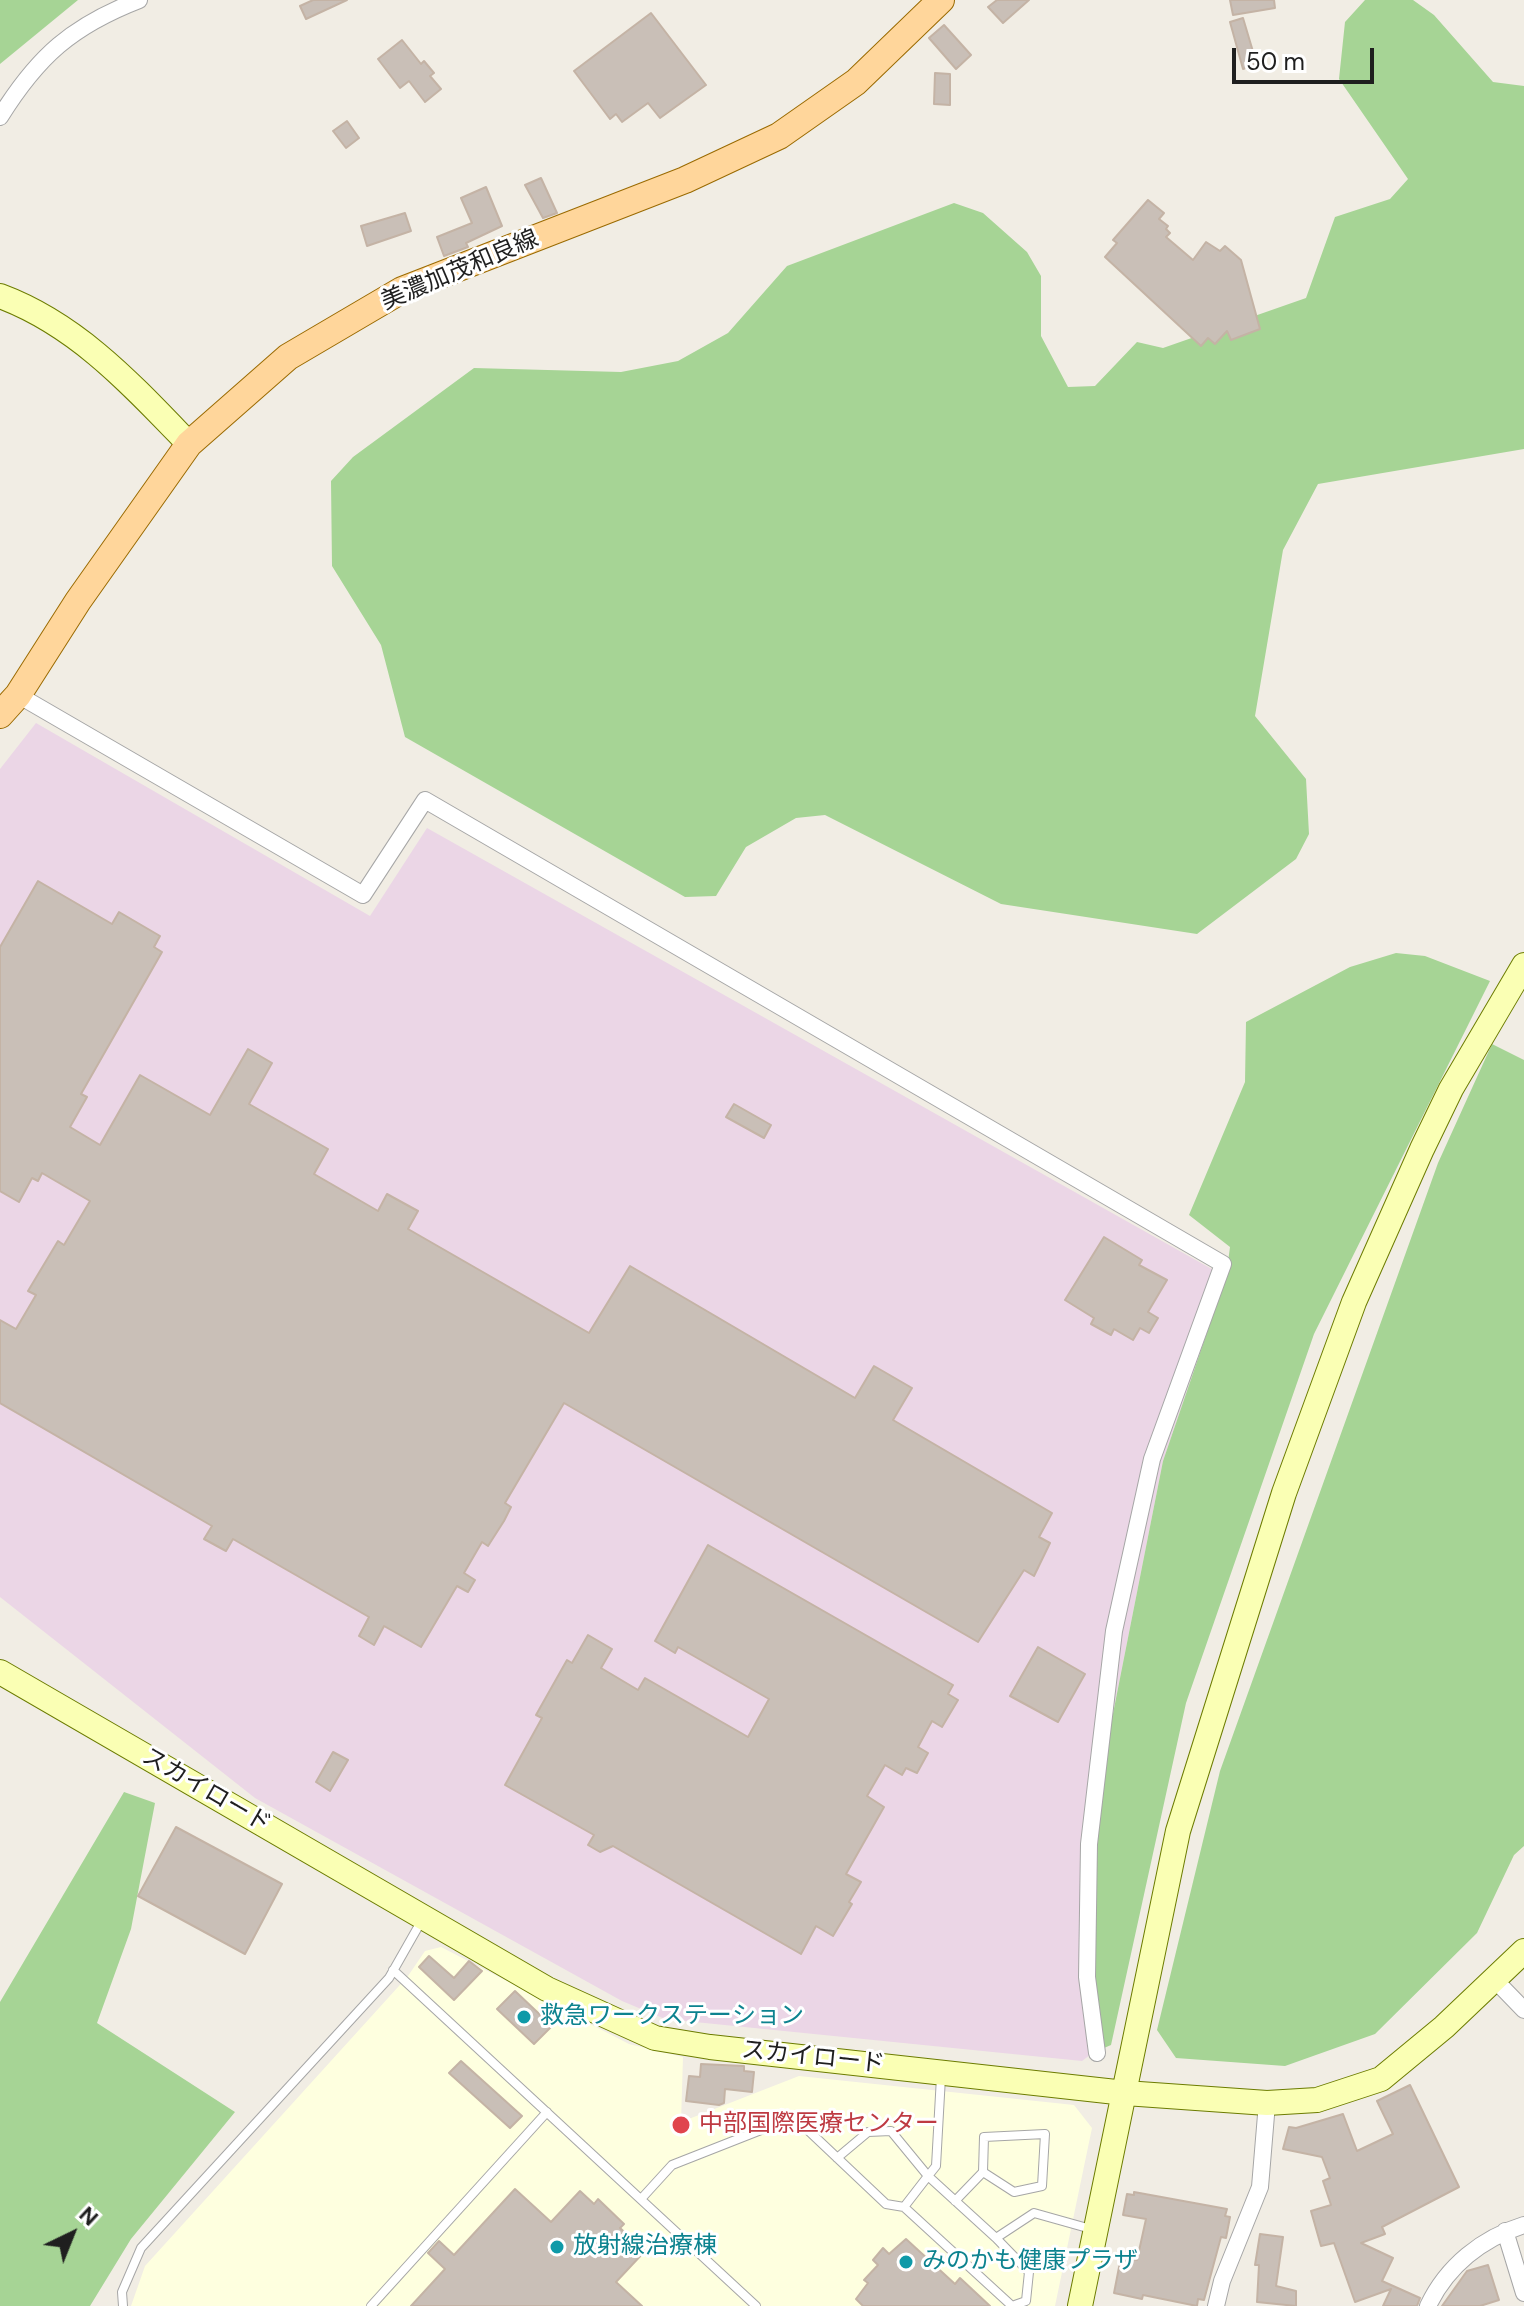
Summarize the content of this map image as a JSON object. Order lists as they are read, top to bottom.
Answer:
{
  "streets": {
    "main road": ["美濃加茂和良線"],
    "street": ["スカイロード"]
  },
  "places": [
    "救急ワークステーション",
    "中部国際医療センター",
    "放射線治療棟",
    "みのかも健康プラザ"
  ],
  "scale_bar": "50 m",
  "north": "top right"
}
